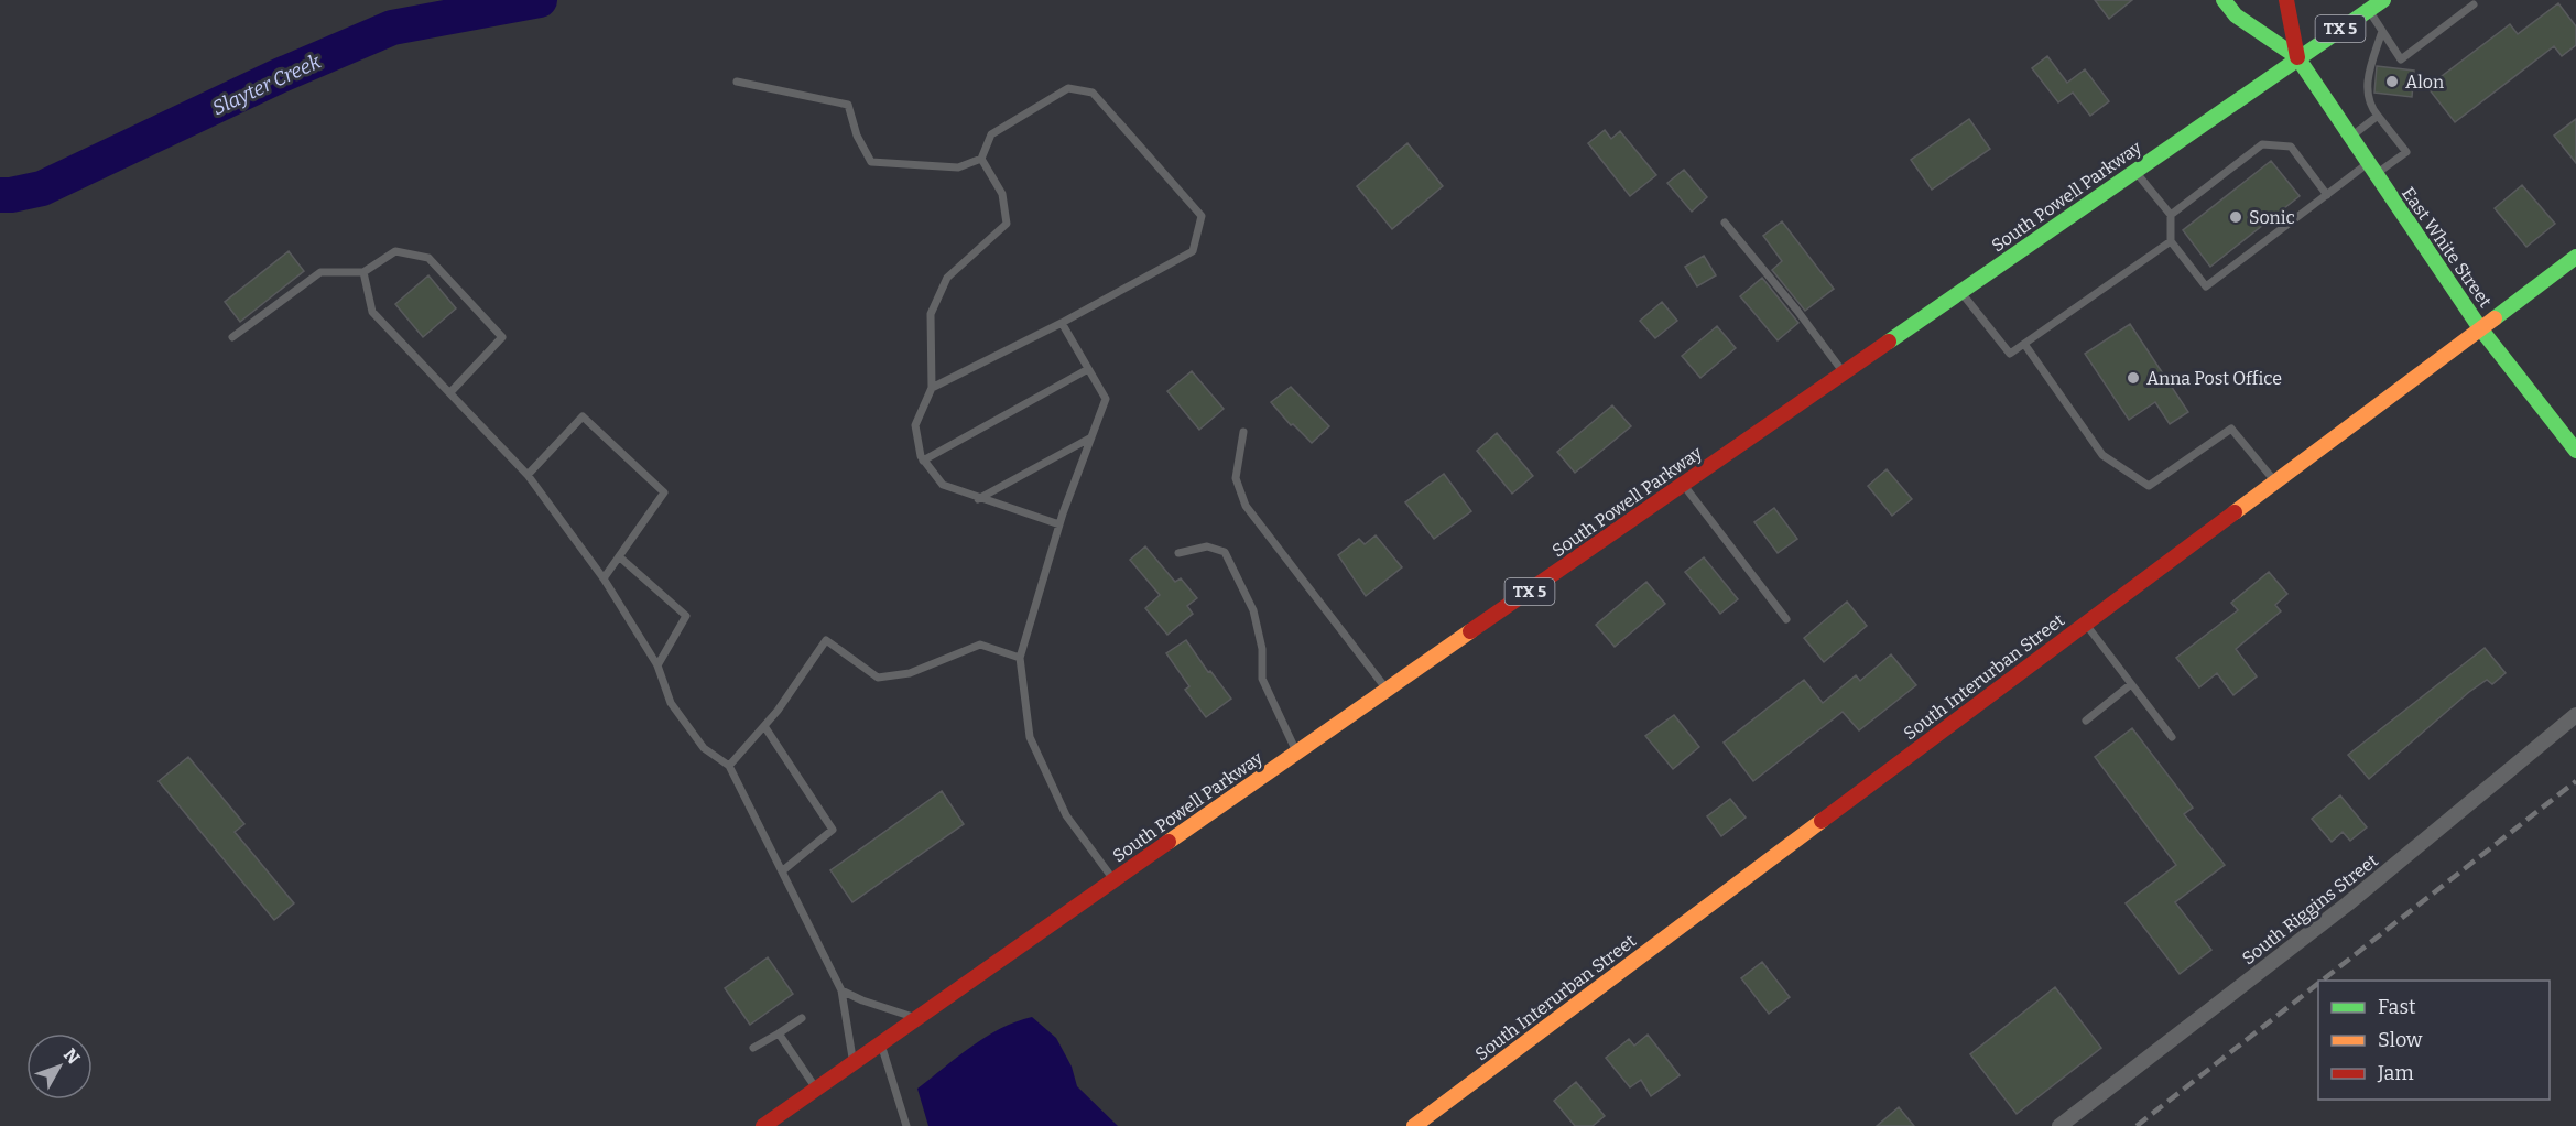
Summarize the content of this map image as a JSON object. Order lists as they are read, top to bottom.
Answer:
{
  "streets": {
    "main road": [
      "TX 5",
      "South Powell Parkway",
      "East White Street",
      "South Interurban Street"
    ],
    "street": ["South Riggins Street"]
  },
  "crossings": [
    ["South Powell Parkway", "East White Street"],
    ["East White Street", "South Interurban Street"]
  ],
  "water": ["Slayter Creek"],
  "places": ["Alon", "Sonic", "Anna Post Office"],
  "legend": ["Fast", "Slow", "Jam"],
  "north": "top right"
}
